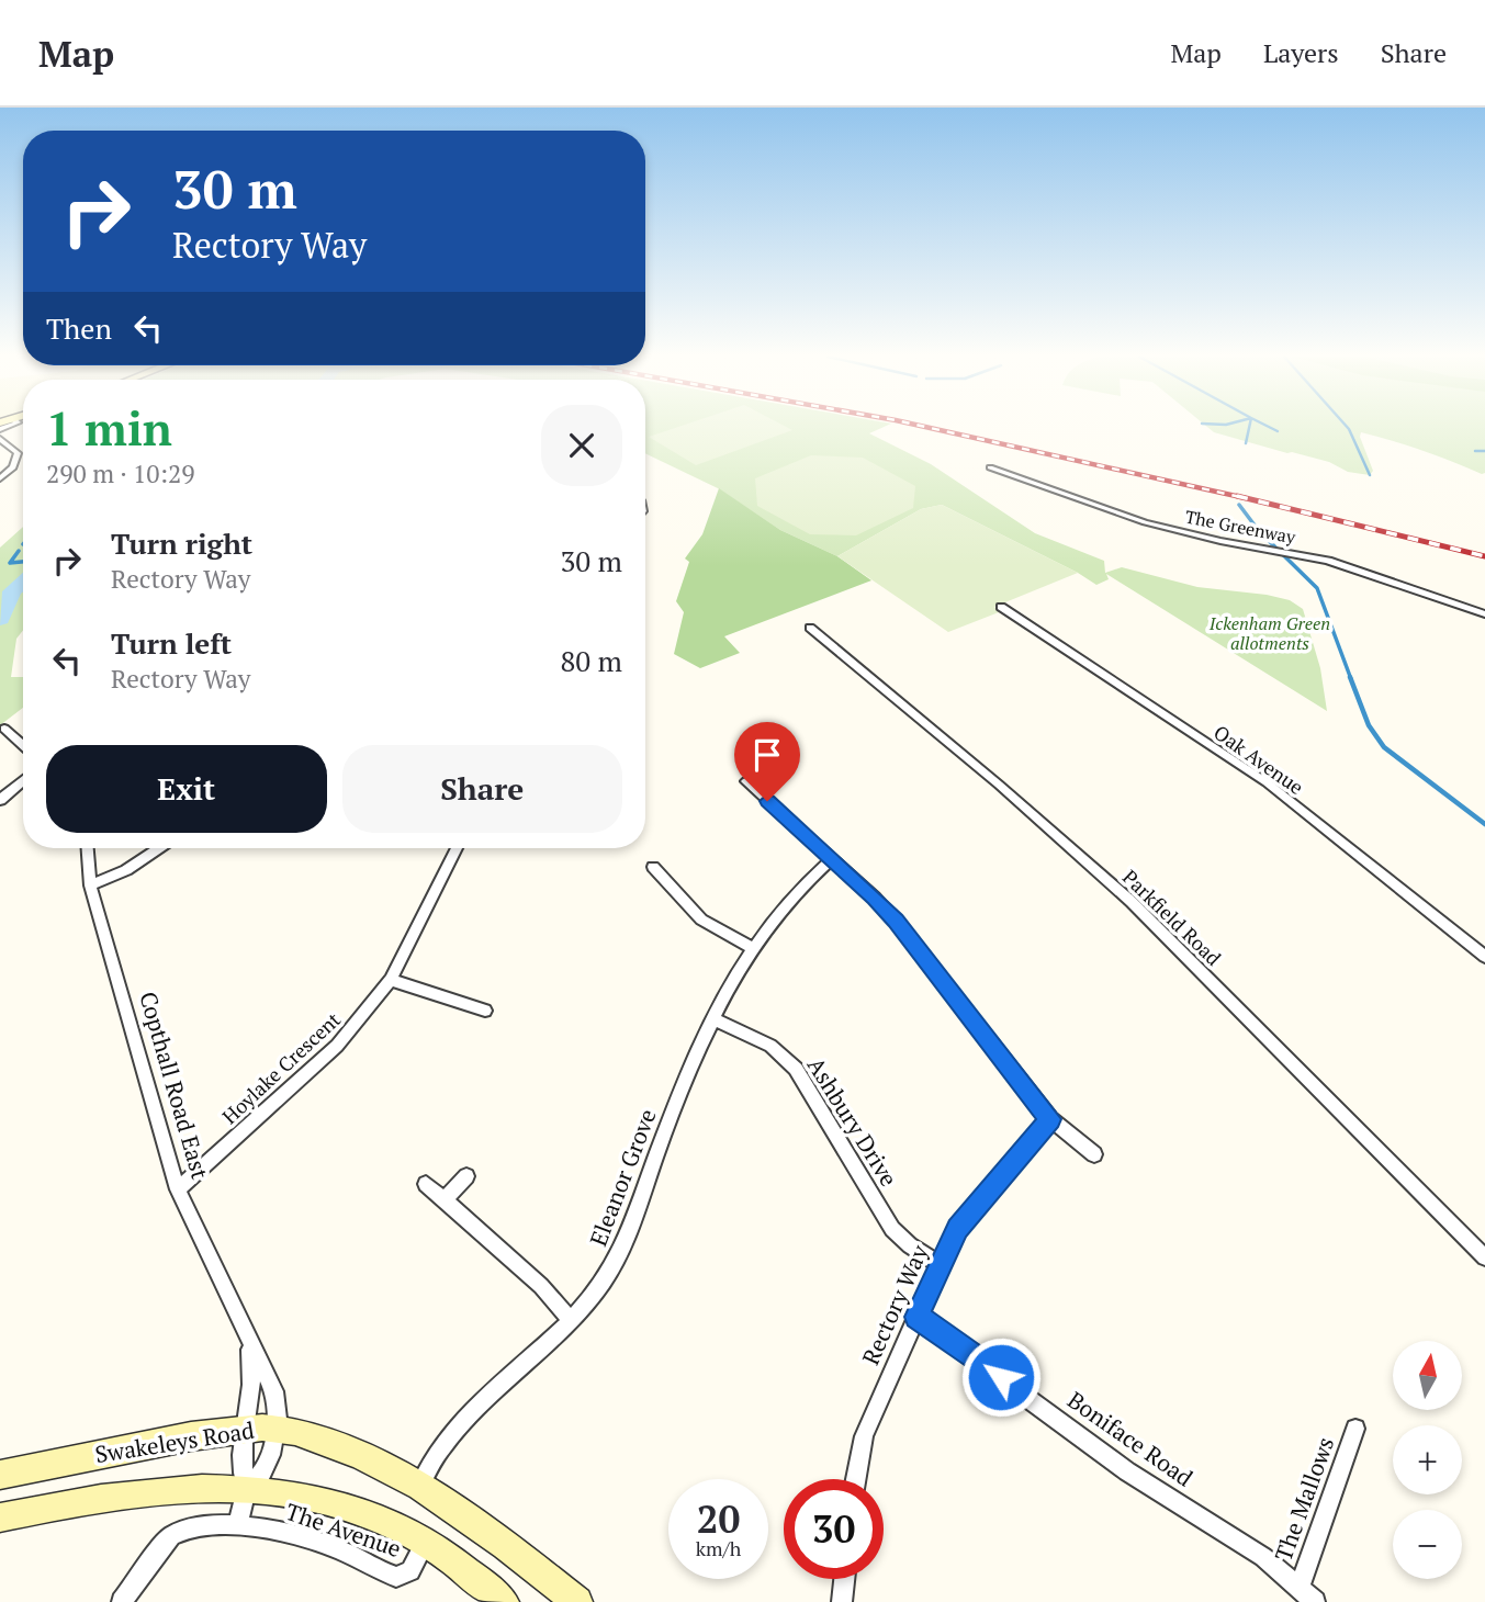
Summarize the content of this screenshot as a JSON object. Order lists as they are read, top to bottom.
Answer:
{
  "streets": {
    "main road": ["Swakeleys Road"],
    "street": [
      "The Greenway",
      "Oak Avenue",
      "Parkfield Road",
      "Hoylake Crescent",
      "Copthall Road East",
      "Ashbury Drive",
      "Eleanor Grove",
      "Rectory Way",
      "Boniface Road",
      "The Mallows",
      "The Avenue"
    ]
  },
  "crossings": [
    ["Hoylake Crescent", "Copthall Road East"],
    ["Copthall Road East", "Swakeleys Road"],
    ["Copthall Road East", "The Avenue"],
    ["Ashbury Drive", "Eleanor Grove"],
    ["Ashbury Drive", "Rectory Way"],
    ["Eleanor Grove", "Swakeleys Road"],
    ["Rectory Way", "Boniface Road"],
    ["Boniface Road", "The Mallows"],
    ["Swakeleys Road", "The Avenue"]
  ],
  "parks": ["Ickenham Green allotments"],
  "north": "top",
  "page": {
    "header": "Map",
    "nav": ["Map", "Layers", "Share"],
    "turn": ["30 m", "Rectory Way"],
    "then": "Then",
    "heading": ["1 min", "290 m · 10:29"],
    "list": [
      {
        "name": "Turn right",
        "note": "Rectory Way",
        "value": "30 m"
      },
      {
        "name": "Turn left",
        "note": "Rectory Way",
        "value": "80 m"
      }
    ],
    "buttons": ["Exit", "Share"],
    "map_buttons": ["+", "−"],
    "speed": "20 km/h",
    "limit": "30"
  }
}
